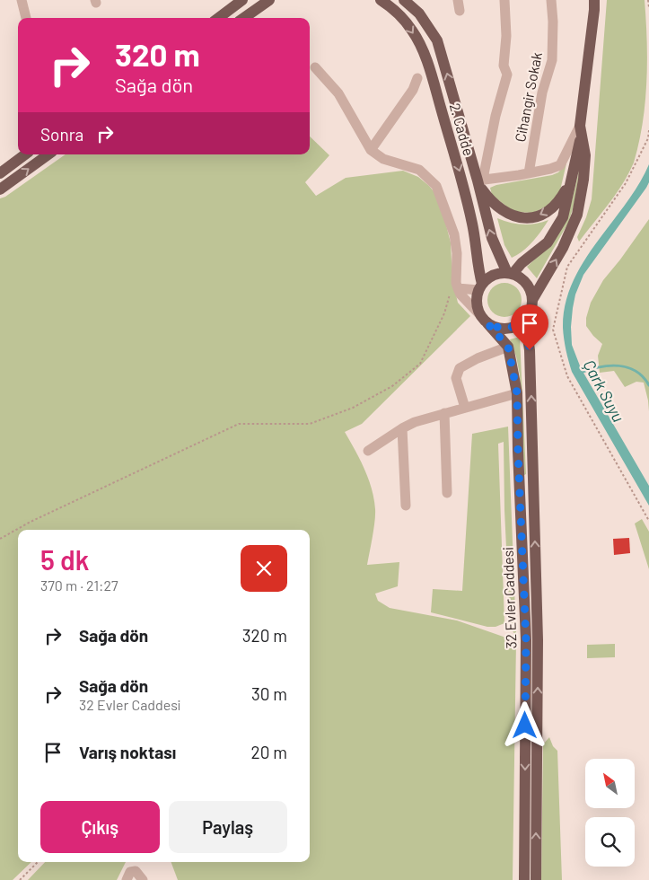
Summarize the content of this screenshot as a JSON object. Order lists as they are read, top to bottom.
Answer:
{
  "streets": {
    "main road": ["2. Cadde", "32 Evler Caddesi"],
    "street": ["Cihangir Sokak"]
  },
  "crossings": [
    ["2. Cadde", "32 Evler Caddesi"]
  ],
  "water": ["Çark Suyu"],
  "north": "top left",
  "page": {
    "turn": ["320 m", "Sağa dön"],
    "then": "Sonra",
    "heading": ["5 dk", "370 m · 21:27"],
    "list": [
      {
        "name": "Sağa dön",
        "value": "320 m"
      },
      {
        "name": "Sağa dön",
        "note": "32 Evler Caddesi",
        "value": "30 m"
      },
      {
        "name": "Varış noktası",
        "value": "20 m"
      }
    ],
    "buttons": ["Çıkış", "Paylaş"]
  }
}
